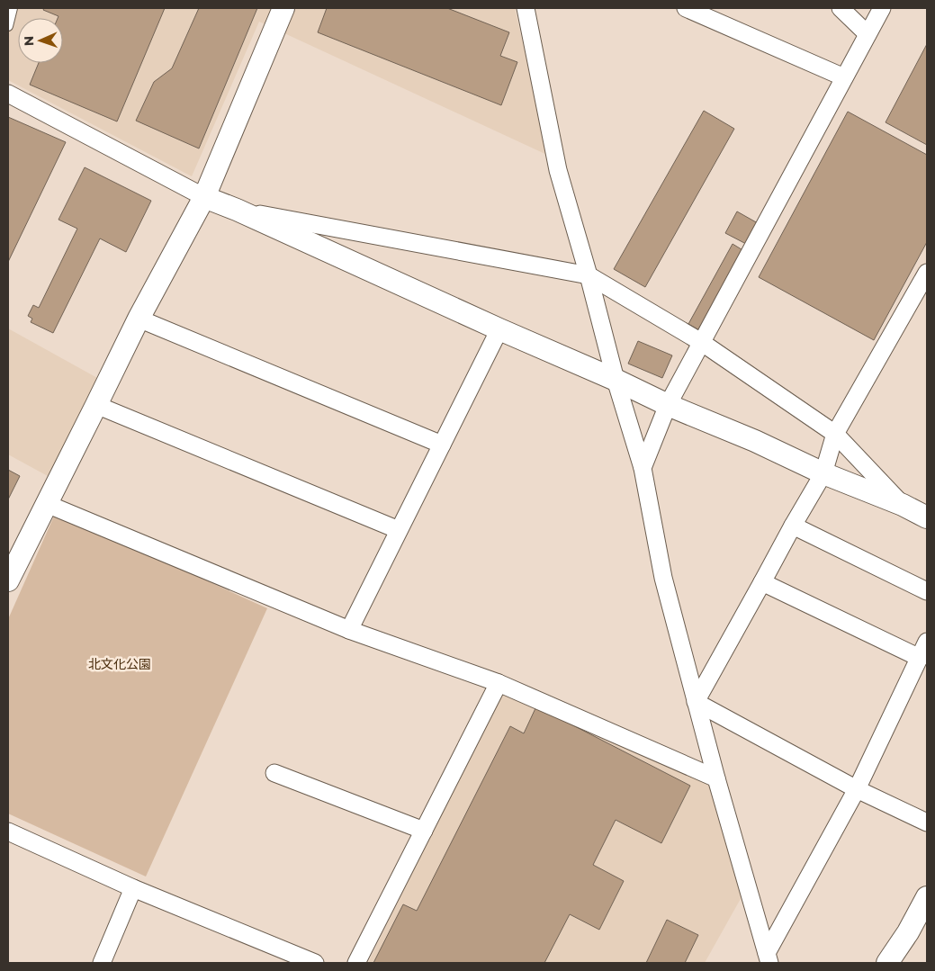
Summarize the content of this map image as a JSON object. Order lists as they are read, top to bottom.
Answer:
{
  "parks": ["北文化公園"],
  "north": "left"
}
